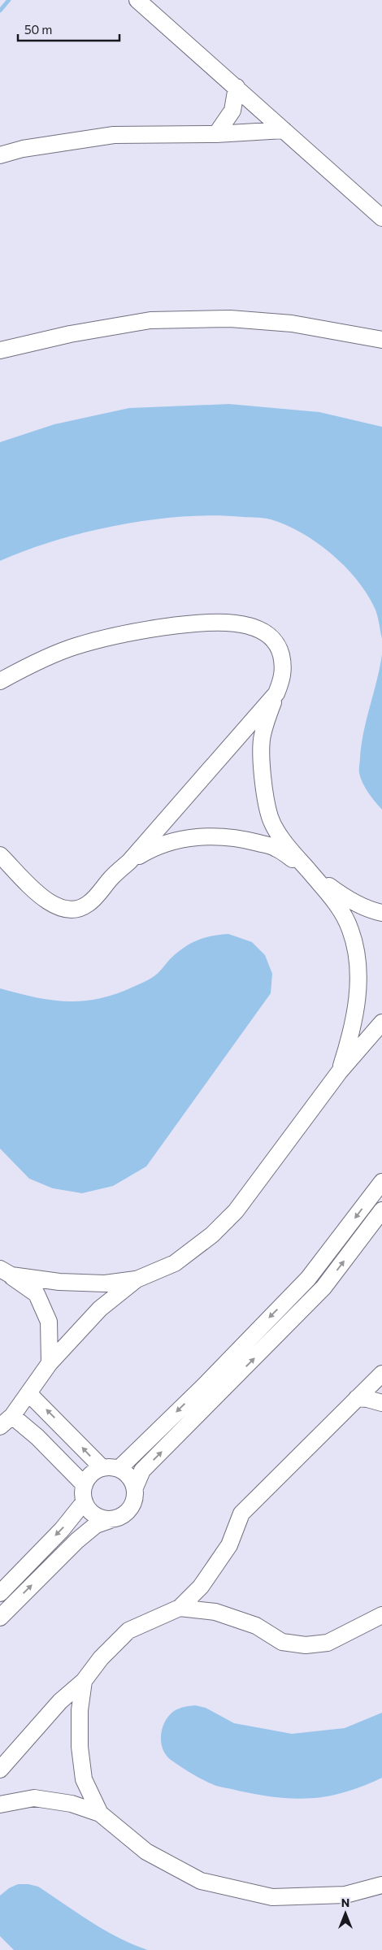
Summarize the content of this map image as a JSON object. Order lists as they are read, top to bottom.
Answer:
{
  "scale_bar": "50 m",
  "north": "top"
}
